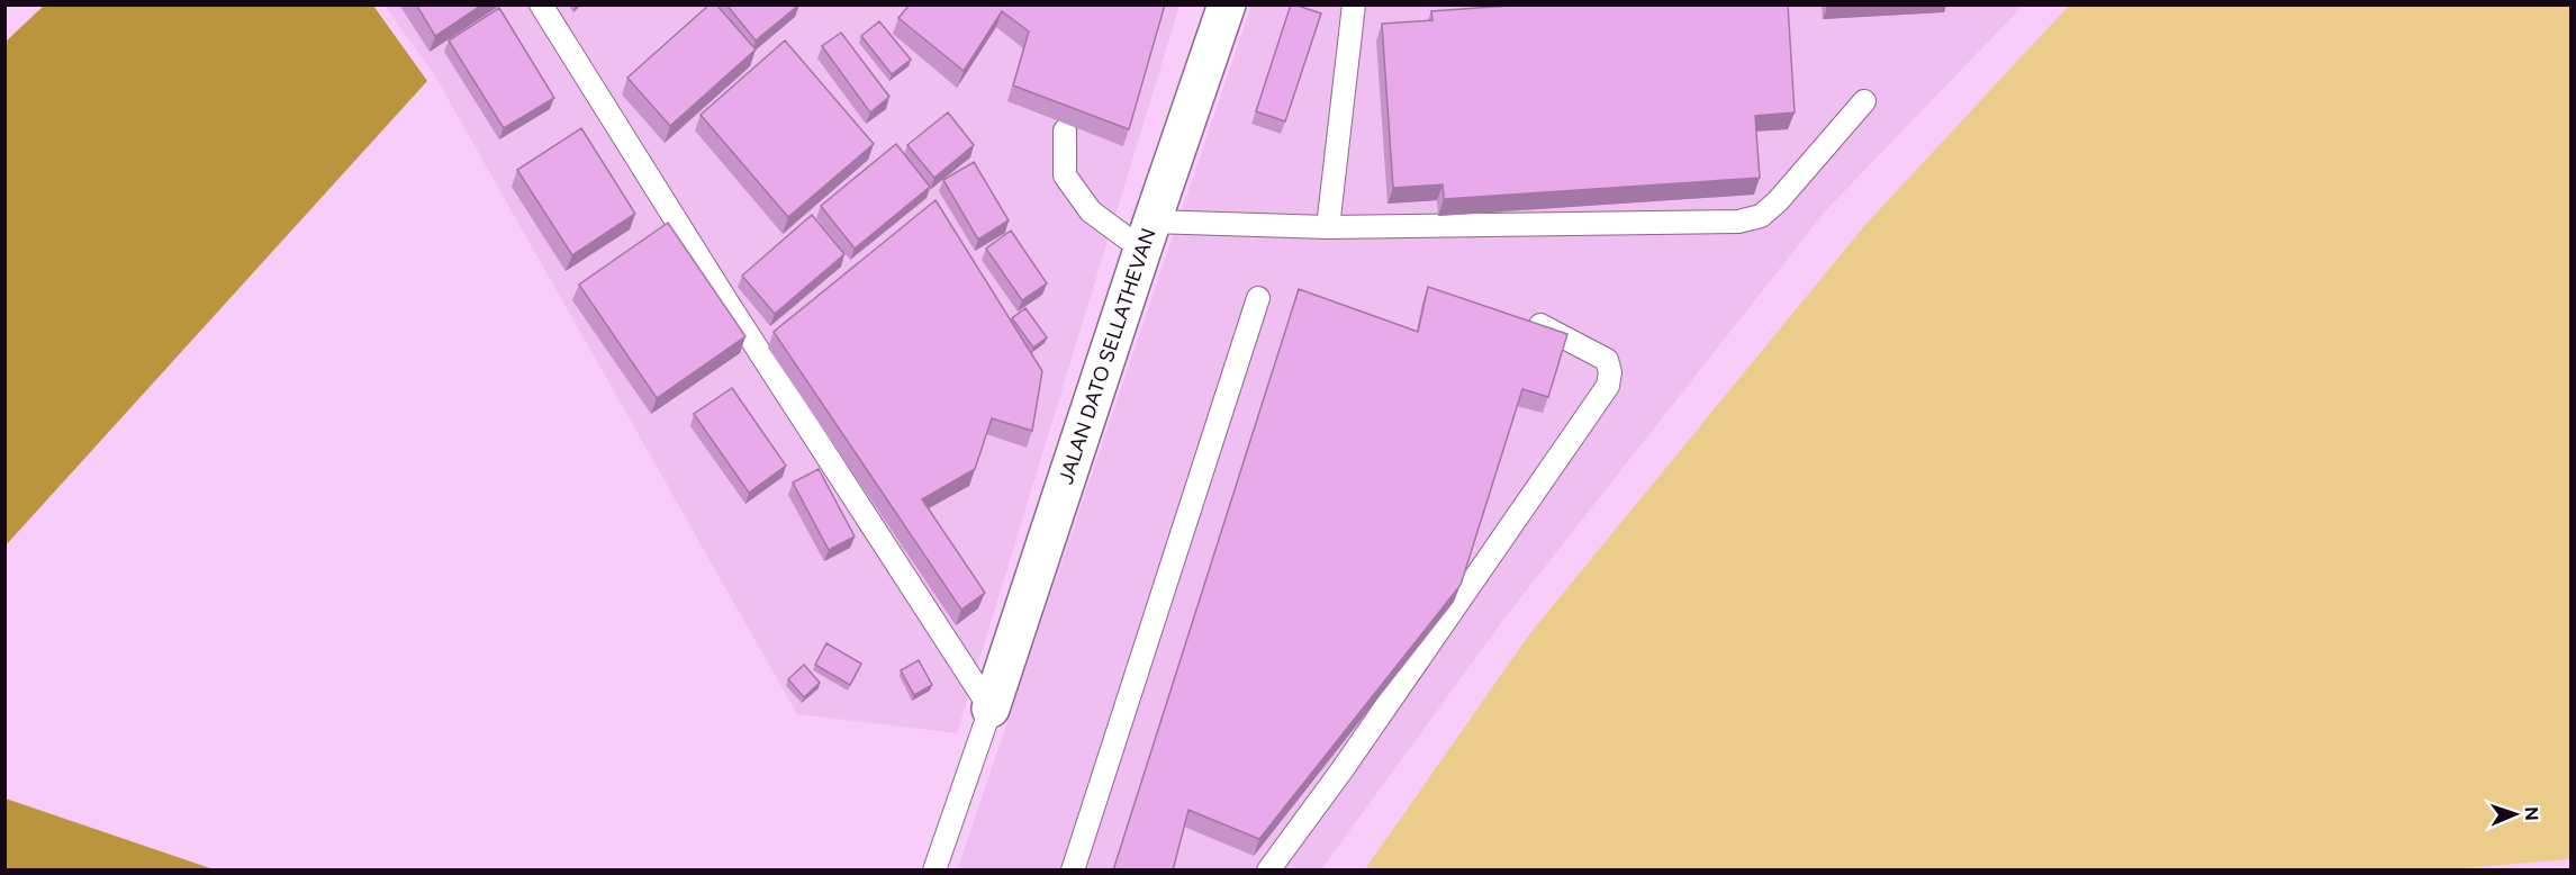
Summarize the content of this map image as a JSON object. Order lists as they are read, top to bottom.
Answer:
{
  "streets": {
    "street": ["JALAN DATO SELLATHEVAN"]
  },
  "north": "right"
}
